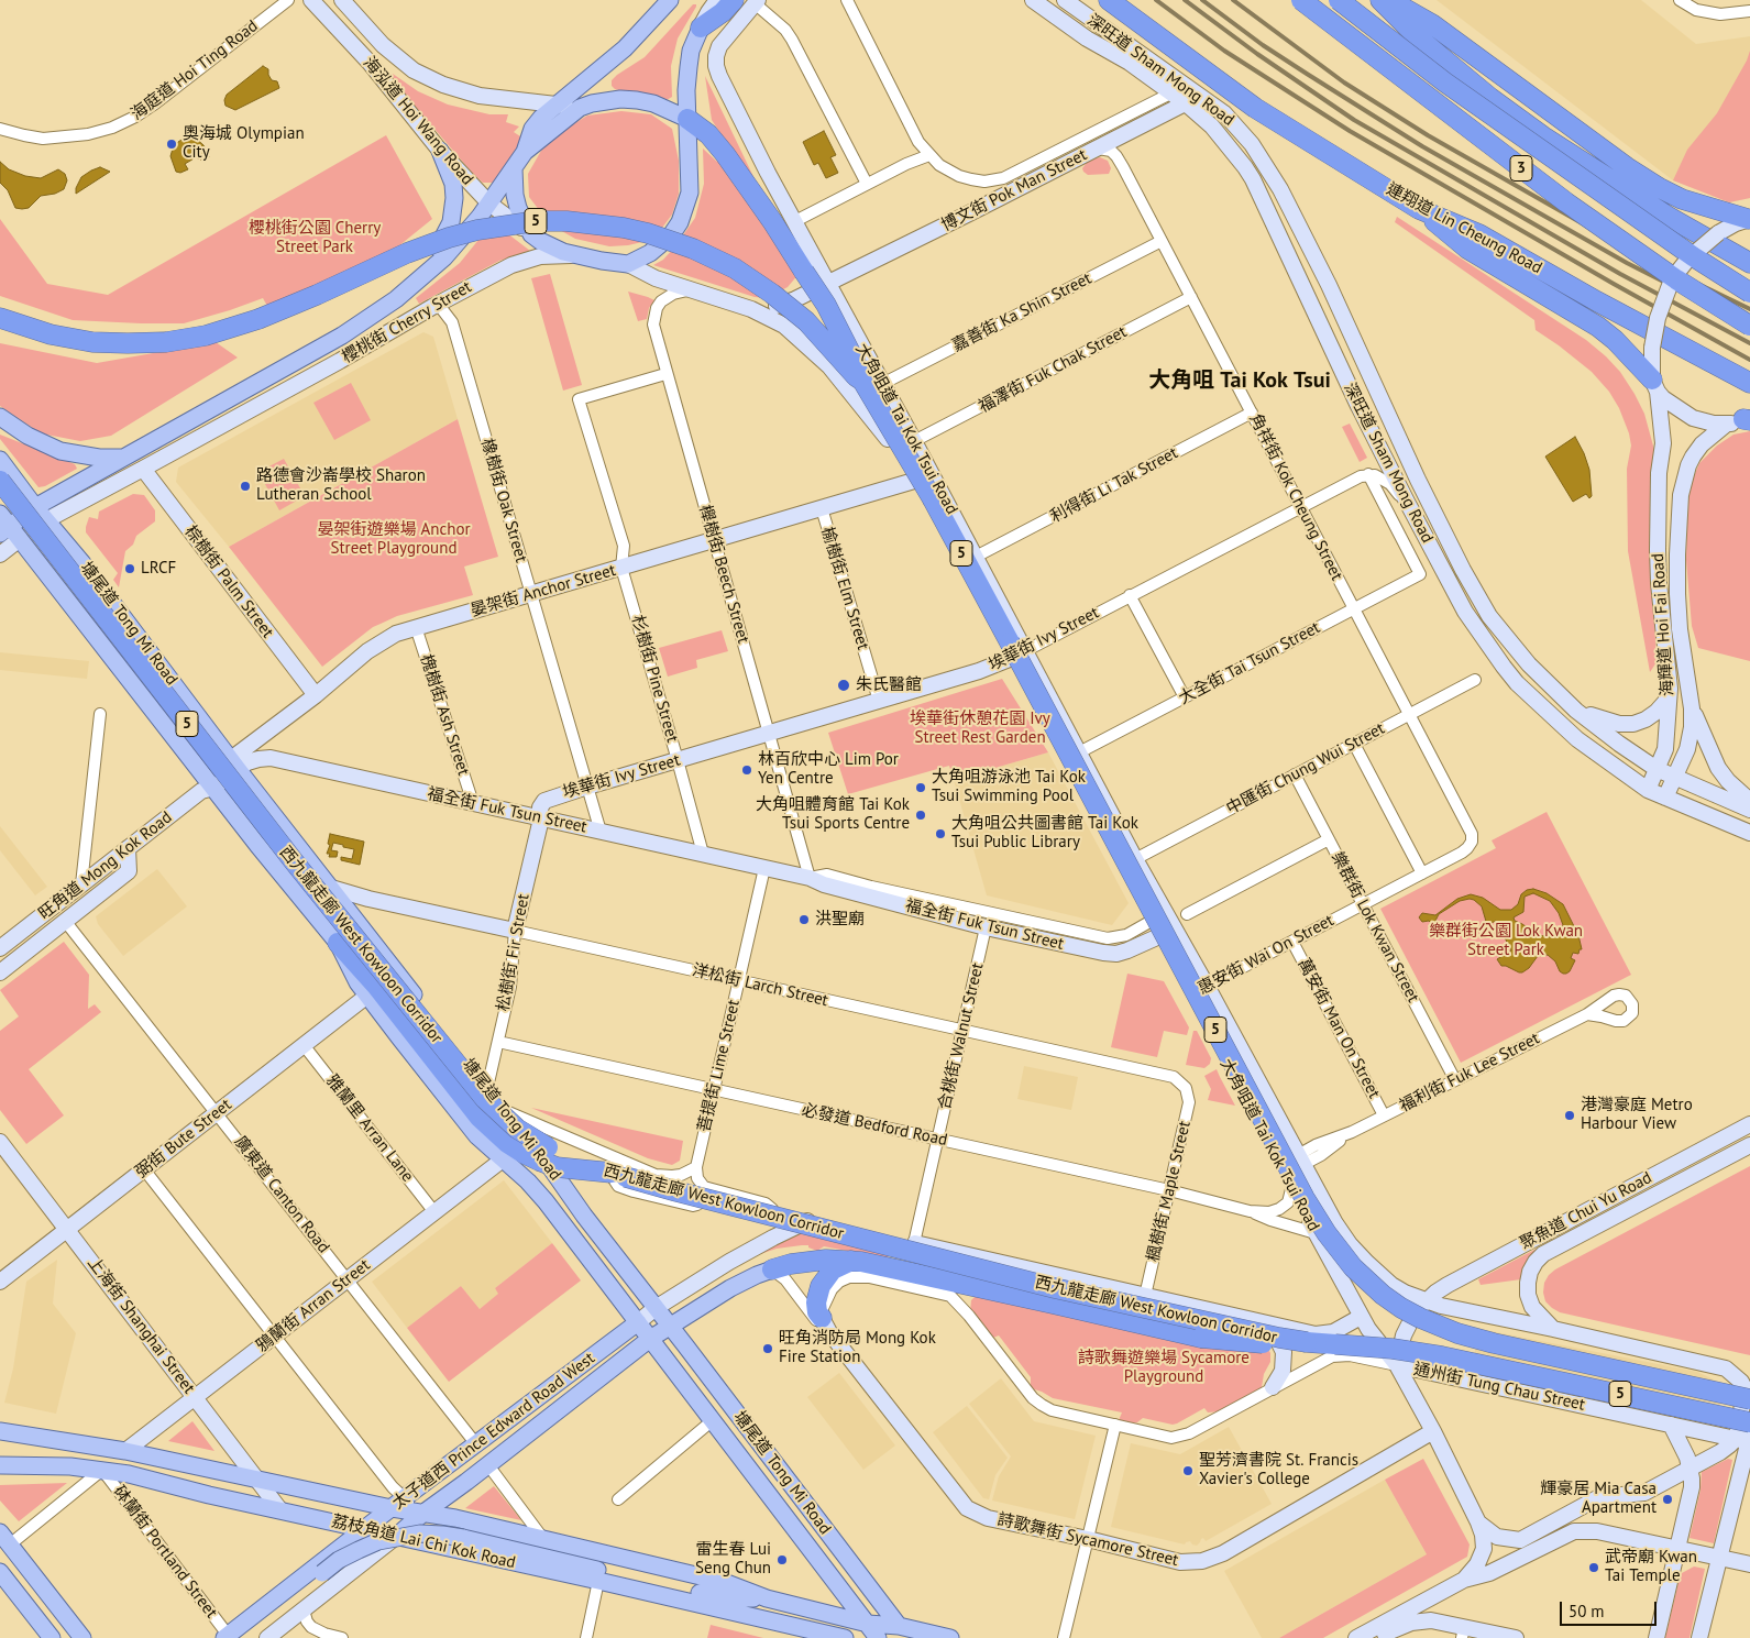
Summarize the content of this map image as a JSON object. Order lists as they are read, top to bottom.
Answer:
{
  "streets": {
    "highway": [
      "3",
      "5",
      "連翔道 Lin Cheung Road",
      "西九龍走廊 West Kowloon Corridor"
    ],
    "main road": [
      "海泓道 Hoi Wang Road",
      "櫻桃街 Cherry Street",
      "塘尾道 Tong Mi Road",
      "太子道西 Prince Edward Road West",
      "荔枝角道 Lai Chi Kok Road"
    ],
    "street": [
      "海庭道 Hoi Ting Road",
      "深旺道 Sham Mong Road",
      "博文街 Pok Man Street",
      "嘉善街 Ka Shin Street",
      "福澤街 Fuk Chak Street",
      "大角咀道 Tai Kok Tsui Road",
      "利得街 Li Tak Street",
      "角祥街 Kok Cheung Street",
      "橡樹街 Oak Street",
      "櫸樹街 Beech Street",
      "棕樹街 Palm Street",
      "榆樹街 Elm Street",
      "晏架街 Anchor Street",
      "海輝道 Hoi Fai Road",
      "埃華街 Ivy Street",
      "大全街 Tai Tsun Street",
      "杉樹街 Pine Street",
      "槐樹街 Ash Street",
      "中匯街 Chung Wui Street",
      "福全街 Fuk Tsun Street",
      "旺角道 Mong Kok Road",
      "樂群街 Lok Kwan Street",
      "松樹街 Fir Street",
      "惠安街 Wai On Street",
      "洋松街 Larch Street",
      "萬安街 Man On Street",
      "合桃街 Walnut Street",
      "菩提街 Lime Street",
      "福利街 Fuk Lee Street",
      "必發道 Bedford Road",
      "雅蘭里 Arran Lane",
      "弼街 Bute Street",
      "楓樹街 Maple Street",
      "廣東道 Canton Road",
      "聚魚道 Chui Yu Road",
      "鴉蘭街 Arran Street",
      "上海街 Shanghai Street",
      "通州街 Tung Chau Street",
      "詩歌舞街 Sycamore Street",
      "砵蘭街 Portland Street"
    ]
  },
  "crossings": [
    ["深旺道 Sham Mong Road", "博文街 Pok Man Street"],
    ["深旺道 Sham Mong Road", "海輝道 Hoi Fai Road"],
    ["海泓道 Hoi Wang Road", "櫻桃街 Cherry Street"],
    ["海泓道 Hoi Wang Road", "大角咀道 Tai Kok Tsui Road"],
    ["博文街 Pok Man Street", "大角咀道 Tai Kok Tsui Road"],
    ["博文街 Pok Man Street", "角祥街 Kok Cheung Street"],
    ["嘉善街 Ka Shin Street", "大角咀道 Tai Kok Tsui Road"],
    ["嘉善街 Ka Shin Street", "角祥街 Kok Cheung Street"],
    ["櫻桃街 Cherry Street", "大角咀道 Tai Kok Tsui Road"],
    ["櫻桃街 Cherry Street", "橡樹街 Oak Street"],
    ["櫻桃街 Cherry Street", "棕樹街 Palm Street"],
    ["櫻桃街 Cherry Street", "塘尾道 Tong Mi Road"],
    ["福澤街 Fuk Chak Street", "大角咀道 Tai Kok Tsui Road"],
    ["福澤街 Fuk Chak Street", "角祥街 Kok Cheung Street"],
    ["大角咀道 Tai Kok Tsui Road", "利得街 Li Tak Street"],
    ["大角咀道 Tai Kok Tsui Road", "櫸樹街 Beech Street"],
    ["大角咀道 Tai Kok Tsui Road", "晏架街 Anchor Street"],
    ["大角咀道 Tai Kok Tsui Road", "埃華街 Ivy Street"],
    ["大角咀道 Tai Kok Tsui Road", "大全街 Tai Tsun Street"],
    ["大角咀道 Tai Kok Tsui Road", "中匯街 Chung Wui Street"],
    ["大角咀道 Tai Kok Tsui Road", "福全街 Fuk Tsun Street"],
    ["大角咀道 Tai Kok Tsui Road", "惠安街 Wai On Street"],
    ["大角咀道 Tai Kok Tsui Road", "福利街 Fuk Lee Street"],
    ["大角咀道 Tai Kok Tsui Road", "必發道 Bedford Road"],
    ["大角咀道 Tai Kok Tsui Road", "聚魚道 Chui Yu Road"],
    ["大角咀道 Tai Kok Tsui Road", "通州街 Tung Chau Street"],
    ["大角咀道 Tai Kok Tsui Road", "詩歌舞街 Sycamore Street"],
    ["利得街 Li Tak Street", "角祥街 Kok Cheung Street"],
    ["角祥街 Kok Cheung Street", "埃華街 Ivy Street"],
    ["角祥街 Kok Cheung Street", "大全街 Tai Tsun Street"],
    ["角祥街 Kok Cheung Street", "中匯街 Chung Wui Street"],
    ["角祥街 Kok Cheung Street", "惠安街 Wai On Street"],
    ["橡樹街 Oak Street", "晏架街 Anchor Street"],
    ["橡樹街 Oak Street", "埃華街 Ivy Street"],
    ["橡樹街 Oak Street", "福全街 Fuk Tsun Street"],
    ["櫸樹街 Beech Street", "晏架街 Anchor Street"],
    ["櫸樹街 Beech Street", "埃華街 Ivy Street"],
    ["櫸樹街 Beech Street", "杉樹街 Pine Street"],
    ["櫸樹街 Beech Street", "福全街 Fuk Tsun Street"],
    ["棕樹街 Palm Street", "晏架街 Anchor Street"],
    ["榆樹街 Elm Street", "晏架街 Anchor Street"],
    ["榆樹街 Elm Street", "埃華街 Ivy Street"],
    ["晏架街 Anchor Street", "塘尾道 Tong Mi Road"],
    ["晏架街 Anchor Street", "杉樹街 Pine Street"],
    ["晏架街 Anchor Street", "槐樹街 Ash Street"],
    ["晏架街 Anchor Street", "福全街 Fuk Tsun Street"],
    ["晏架街 Anchor Street", "旺角道 Mong Kok Road"],
    ["塘尾道 Tong Mi Road", "福全街 Fuk Tsun Street"],
    ["塘尾道 Tong Mi Road", "旺角道 Mong Kok Road"],
    ["塘尾道 Tong Mi Road", "松樹街 Fir Street"],
    ["塘尾道 Tong Mi Road", "洋松街 Larch Street"],
    ["塘尾道 Tong Mi Road", "弼街 Bute Street"],
    ["塘尾道 Tong Mi Road", "鴉蘭街 Arran Street"],
    ["塘尾道 Tong Mi Road", "太子道西 Prince Edward Road West"],
    ["塘尾道 Tong Mi Road", "荔枝角道 Lai Chi Kok Road"],
    ["埃華街 Ivy Street", "大全街 Tai Tsun Street"],
    ["埃華街 Ivy Street", "杉樹街 Pine Street"],
    ["埃華街 Ivy Street", "福全街 Fuk Tsun Street"],
    ["埃華街 Ivy Street", "松樹街 Fir Street"],
    ["杉樹街 Pine Street", "福全街 Fuk Tsun Street"],
    ["槐樹街 Ash Street", "福全街 Fuk Tsun Street"],
    ["中匯街 Chung Wui Street", "樂群街 Lok Kwan Street"],
    ["福全街 Fuk Tsun Street", "松樹街 Fir Street"],
    ["福全街 Fuk Tsun Street", "合桃街 Walnut Street"],
    ["福全街 Fuk Tsun Street", "菩提街 Lime Street"],
    ["樂群街 Lok Kwan Street", "惠安街 Wai On Street"],
    ["樂群街 Lok Kwan Street", "福利街 Fuk Lee Street"],
    ["松樹街 Fir Street", "洋松街 Larch Street"],
    ["松樹街 Fir Street", "必發道 Bedford Road"],
    ["惠安街 Wai On Street", "萬安街 Man On Street"],
    ["洋松街 Larch Street", "合桃街 Walnut Street"],
    ["洋松街 Larch Street", "菩提街 Lime Street"],
    ["洋松街 Larch Street", "楓樹街 Maple Street"],
    ["萬安街 Man On Street", "福利街 Fuk Lee Street"],
    ["合桃街 Walnut Street", "必發道 Bedford Road"],
    ["菩提街 Lime Street", "必發道 Bedford Road"],
    ["必發道 Bedford Road", "楓樹街 Maple Street"],
    ["雅蘭里 Arran Lane", "弼街 Bute Street"],
    ["雅蘭里 Arran Lane", "鴉蘭街 Arran Street"],
    ["弼街 Bute Street", "廣東道 Canton Road"],
    ["弼街 Bute Street", "上海街 Shanghai Street"],
    ["廣東道 Canton Road", "鴉蘭街 Arran Street"],
    ["廣東道 Canton Road", "太子道西 Prince Edward Road West"],
    ["聚魚道 Chui Yu Road", "通州街 Tung Chau Street"],
    ["鴉蘭街 Arran Street", "上海街 Shanghai Street"],
    ["鴉蘭街 Arran Street", "荔枝角道 Lai Chi Kok Road"],
    ["上海街 Shanghai Street", "荔枝角道 Lai Chi Kok Road"],
    ["太子道西 Prince Edward Road West", "詩歌舞街 Sycamore Street"],
    ["太子道西 Prince Edward Road West", "荔枝角道 Lai Chi Kok Road"],
    ["太子道西 Prince Edward Road West", "砵蘭街 Portland Street"],
    ["荔枝角道 Lai Chi Kok Road", "砵蘭街 Portland Street"]
  ],
  "districts": ["大角咀 Tai Kok Tsui"],
  "parks": [
    "櫻桃街公園 Cherry Street Park",
    "晏架街遊樂場 Anchor Street Playground",
    "埃華街休憩花園 Ivy Street Rest Garden",
    "樂群街公園 Lok Kwan Street Park",
    "詩歌舞遊樂場 Sycamore Playground"
  ],
  "places": [
    "奧海城 Olympian City",
    "路德會沙崙學校 Sharon Lutheran School",
    "LRCF",
    "朱氏醫館",
    "林百欣中心 Lim Por Yen Centre",
    "大角咀游泳池 Tai Kok Tsui Swimming Pool",
    "大角咀體育館 Tai Kok Tsui Sports Centre",
    "大角咀公共圖書館 Tai Kok Tsui Public Library",
    "洪聖廟",
    "港灣豪庭 Metro Harbour View",
    "旺角消防局 Mong Kok Fire Station",
    "聖芳濟書院 St. Francis Xavier's College",
    "輝豪居 Mia Casa Apartment",
    "雷生春 Lui Seng Chun",
    "武帝廟 Kwan Tai Temple"
  ],
  "scale_bar": "50 m"
}
